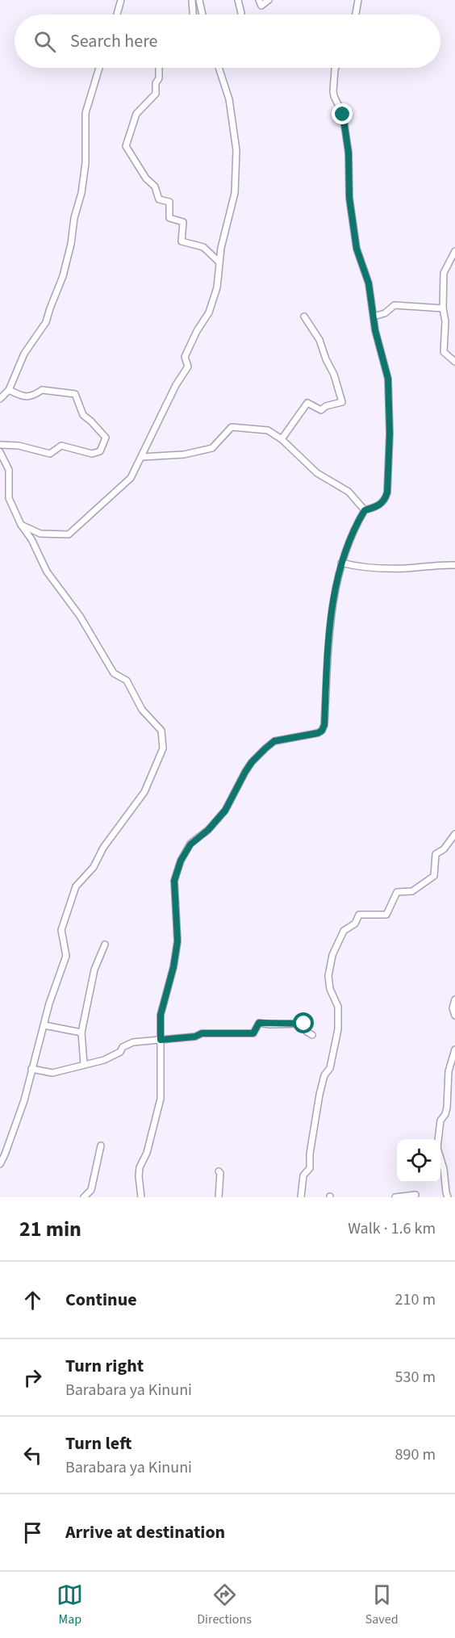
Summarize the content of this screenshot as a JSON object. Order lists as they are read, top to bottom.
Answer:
{
  "page": {
    "search": "Search here",
    "heading": ["21 min", "Walk · 1.6 km"],
    "list": [
      ["Continue", "210 m"],
      ["Turn right", "Barabara ya Kinuni", "530 m"],
      ["Turn left", "Barabara ya Kinuni", "890 m"],
      "Arrive at destination"
    ],
    "nav": ["Map", "Directions", "Saved"]
  }
}
